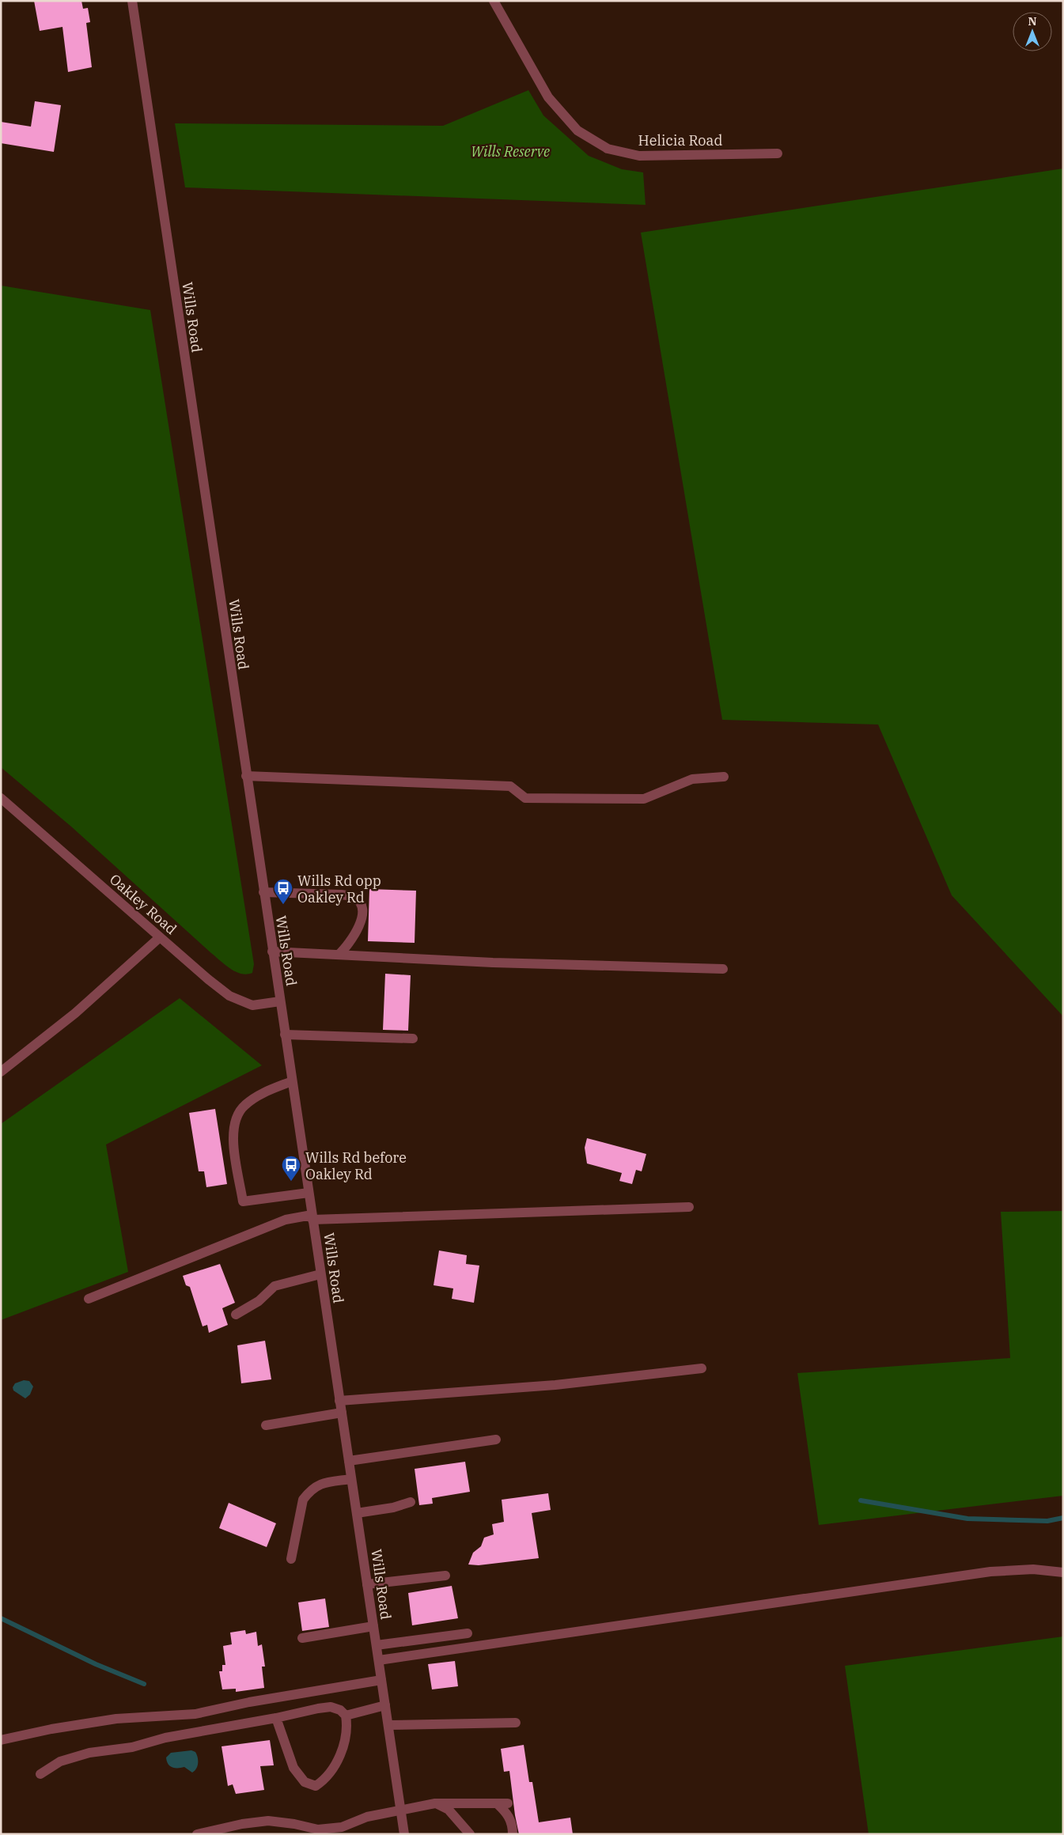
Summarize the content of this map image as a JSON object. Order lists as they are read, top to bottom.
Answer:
{
  "streets": {
    "street": ["Helicia Road", "Wills Road", "Oakley Road"]
  },
  "crossings": [
    ["Wills Road", "Oakley Road"]
  ],
  "parks": ["Wills Reserve"],
  "places": {
    "bus stop": ["Wills Rd opp Oakley Rd", "Wills Rd before Oakley Rd"]
  },
  "north": "top"
}
